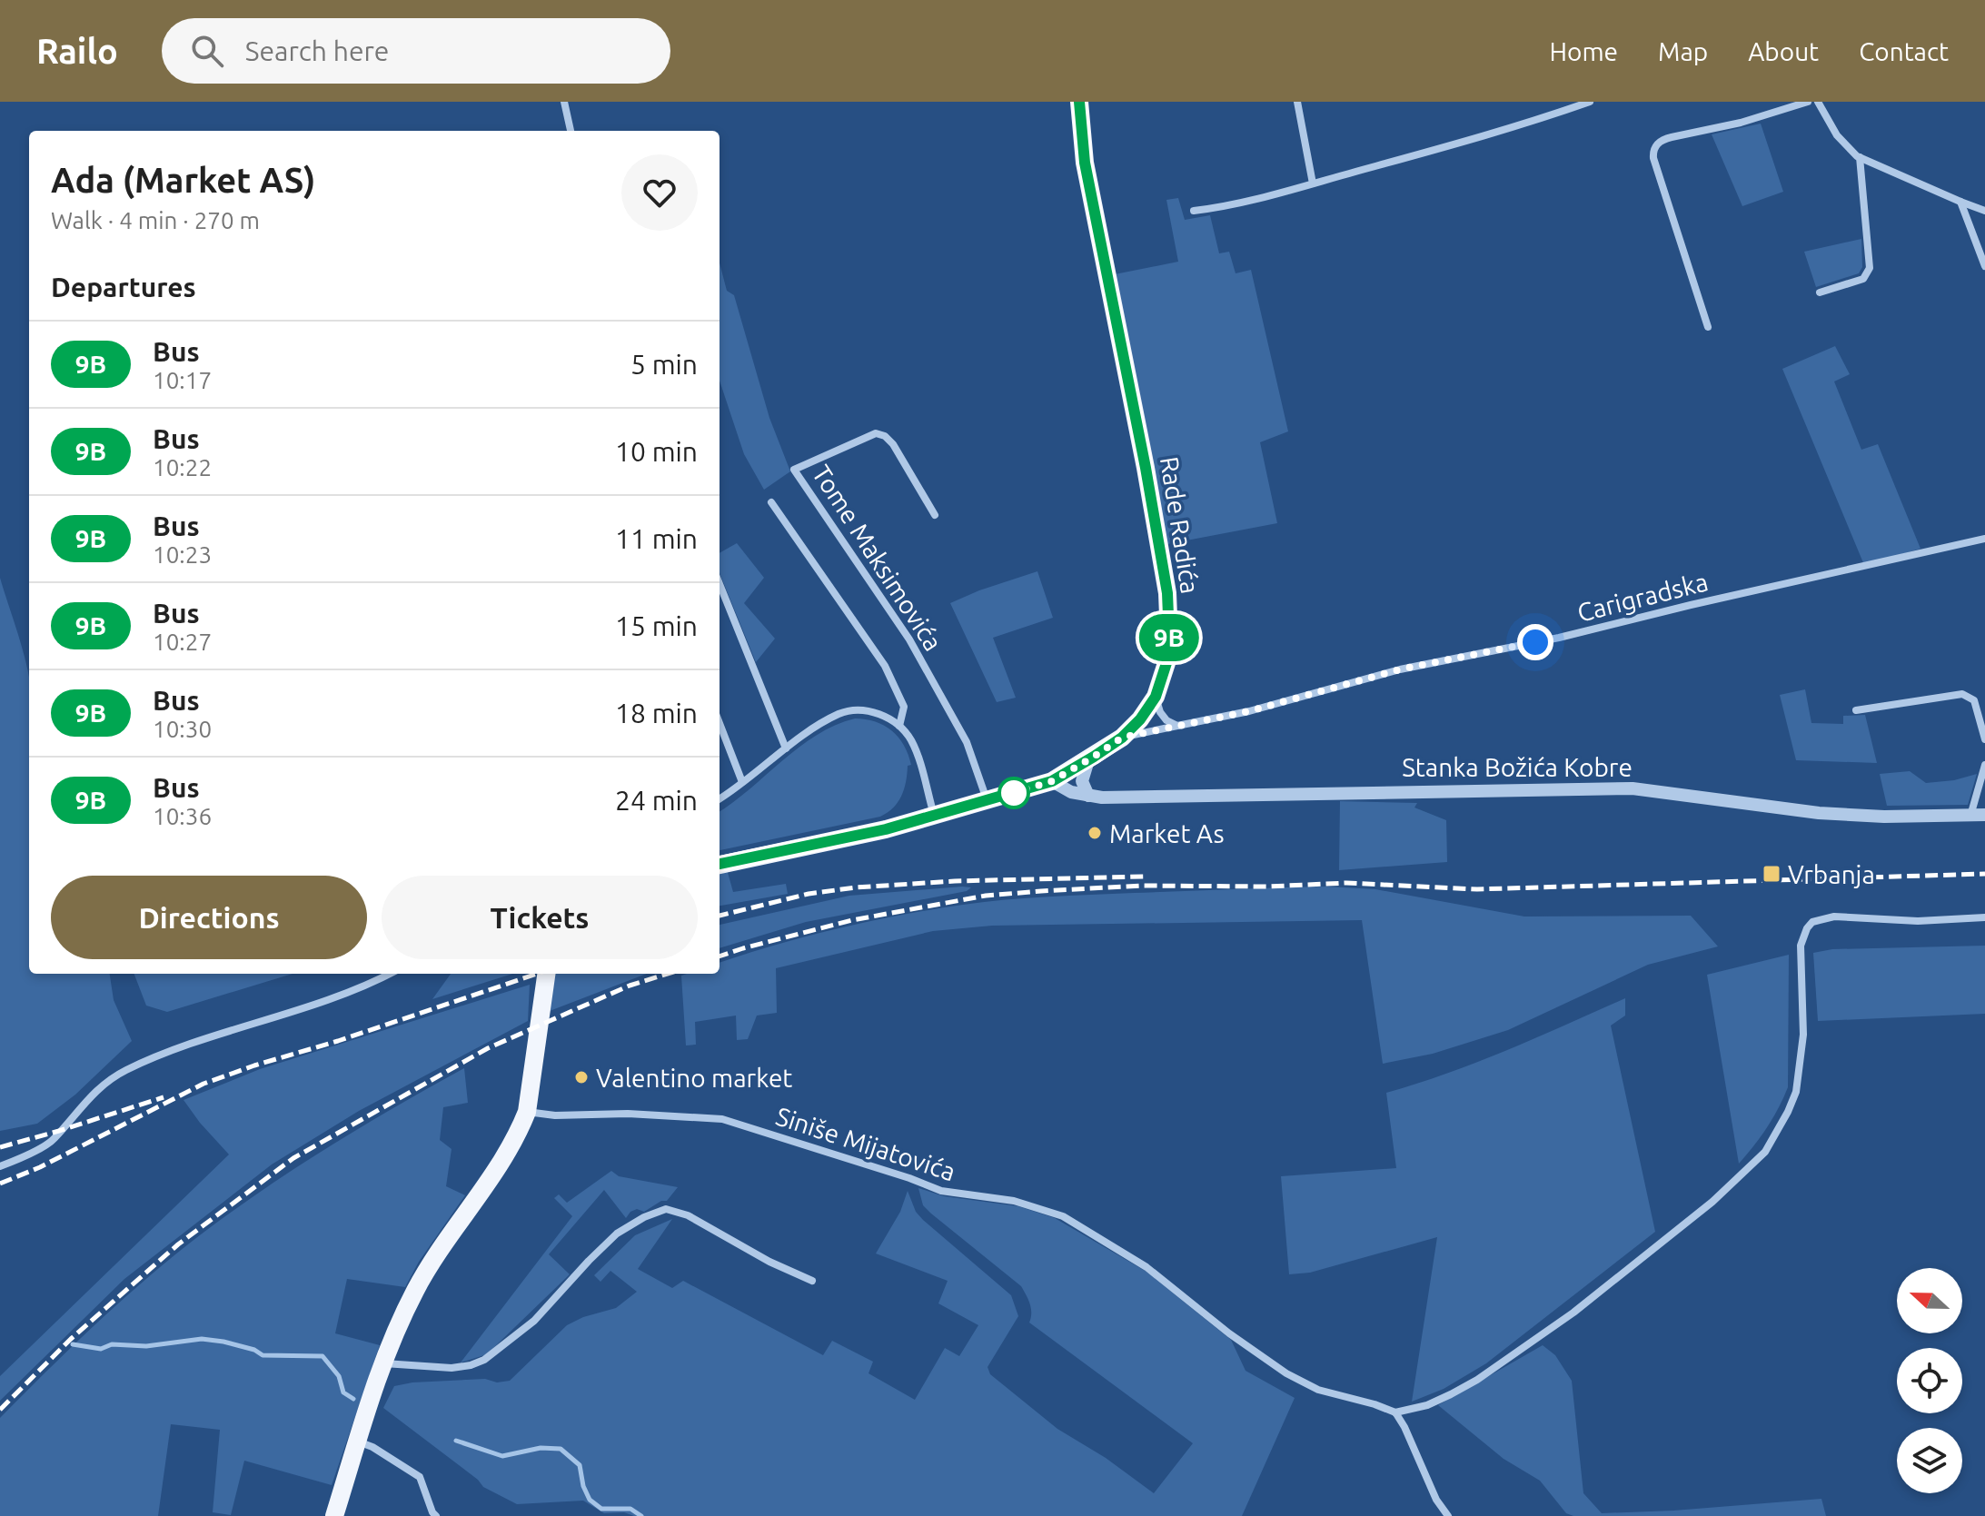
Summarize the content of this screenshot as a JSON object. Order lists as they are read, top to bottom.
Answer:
{
  "streets": {
    "main road": ["Rade Radića"],
    "street": [
      "Tome Maksimovića",
      "Carigradska",
      "Stanka Božića Kobre",
      "Siniše Mijatovića"
    ]
  },
  "crossings": [
    ["Rade Radića", "Tome Maksimovića"],
    ["Rade Radića", "Carigradska"],
    ["Rade Radića", "Stanka Božića Kobre"]
  ],
  "places": {
    "other": ["Market As", "Valentino market"],
    "transit": ["Vrbanja"]
  },
  "lines": ["bus line 9B"],
  "north": "left",
  "page": {
    "header": "Railo",
    "search": "Search here",
    "nav": [
      "Home",
      "Map",
      "About",
      "Contact"
    ],
    "on_map": "9B",
    "heading": [
      ["Ada (Market AS)", "Walk · 4 min · 270 m"],
      "Departures"
    ],
    "list": [
      {
        "mark": "9B",
        "name": "Bus",
        "note": "10:17",
        "value": "5 min"
      },
      {
        "mark": "9B",
        "name": "Bus",
        "note": "10:22",
        "value": "10 min"
      },
      {
        "mark": "9B",
        "name": "Bus",
        "note": "10:23",
        "value": "11 min"
      },
      {
        "mark": "9B",
        "name": "Bus",
        "note": "10:27",
        "value": "15 min"
      },
      {
        "mark": "9B",
        "name": "Bus",
        "note": "10:30",
        "value": "18 min"
      },
      {
        "mark": "9B",
        "name": "Bus",
        "note": "10:36",
        "value": "24 min"
      }
    ],
    "buttons": ["Directions", "Tickets"]
  }
}
